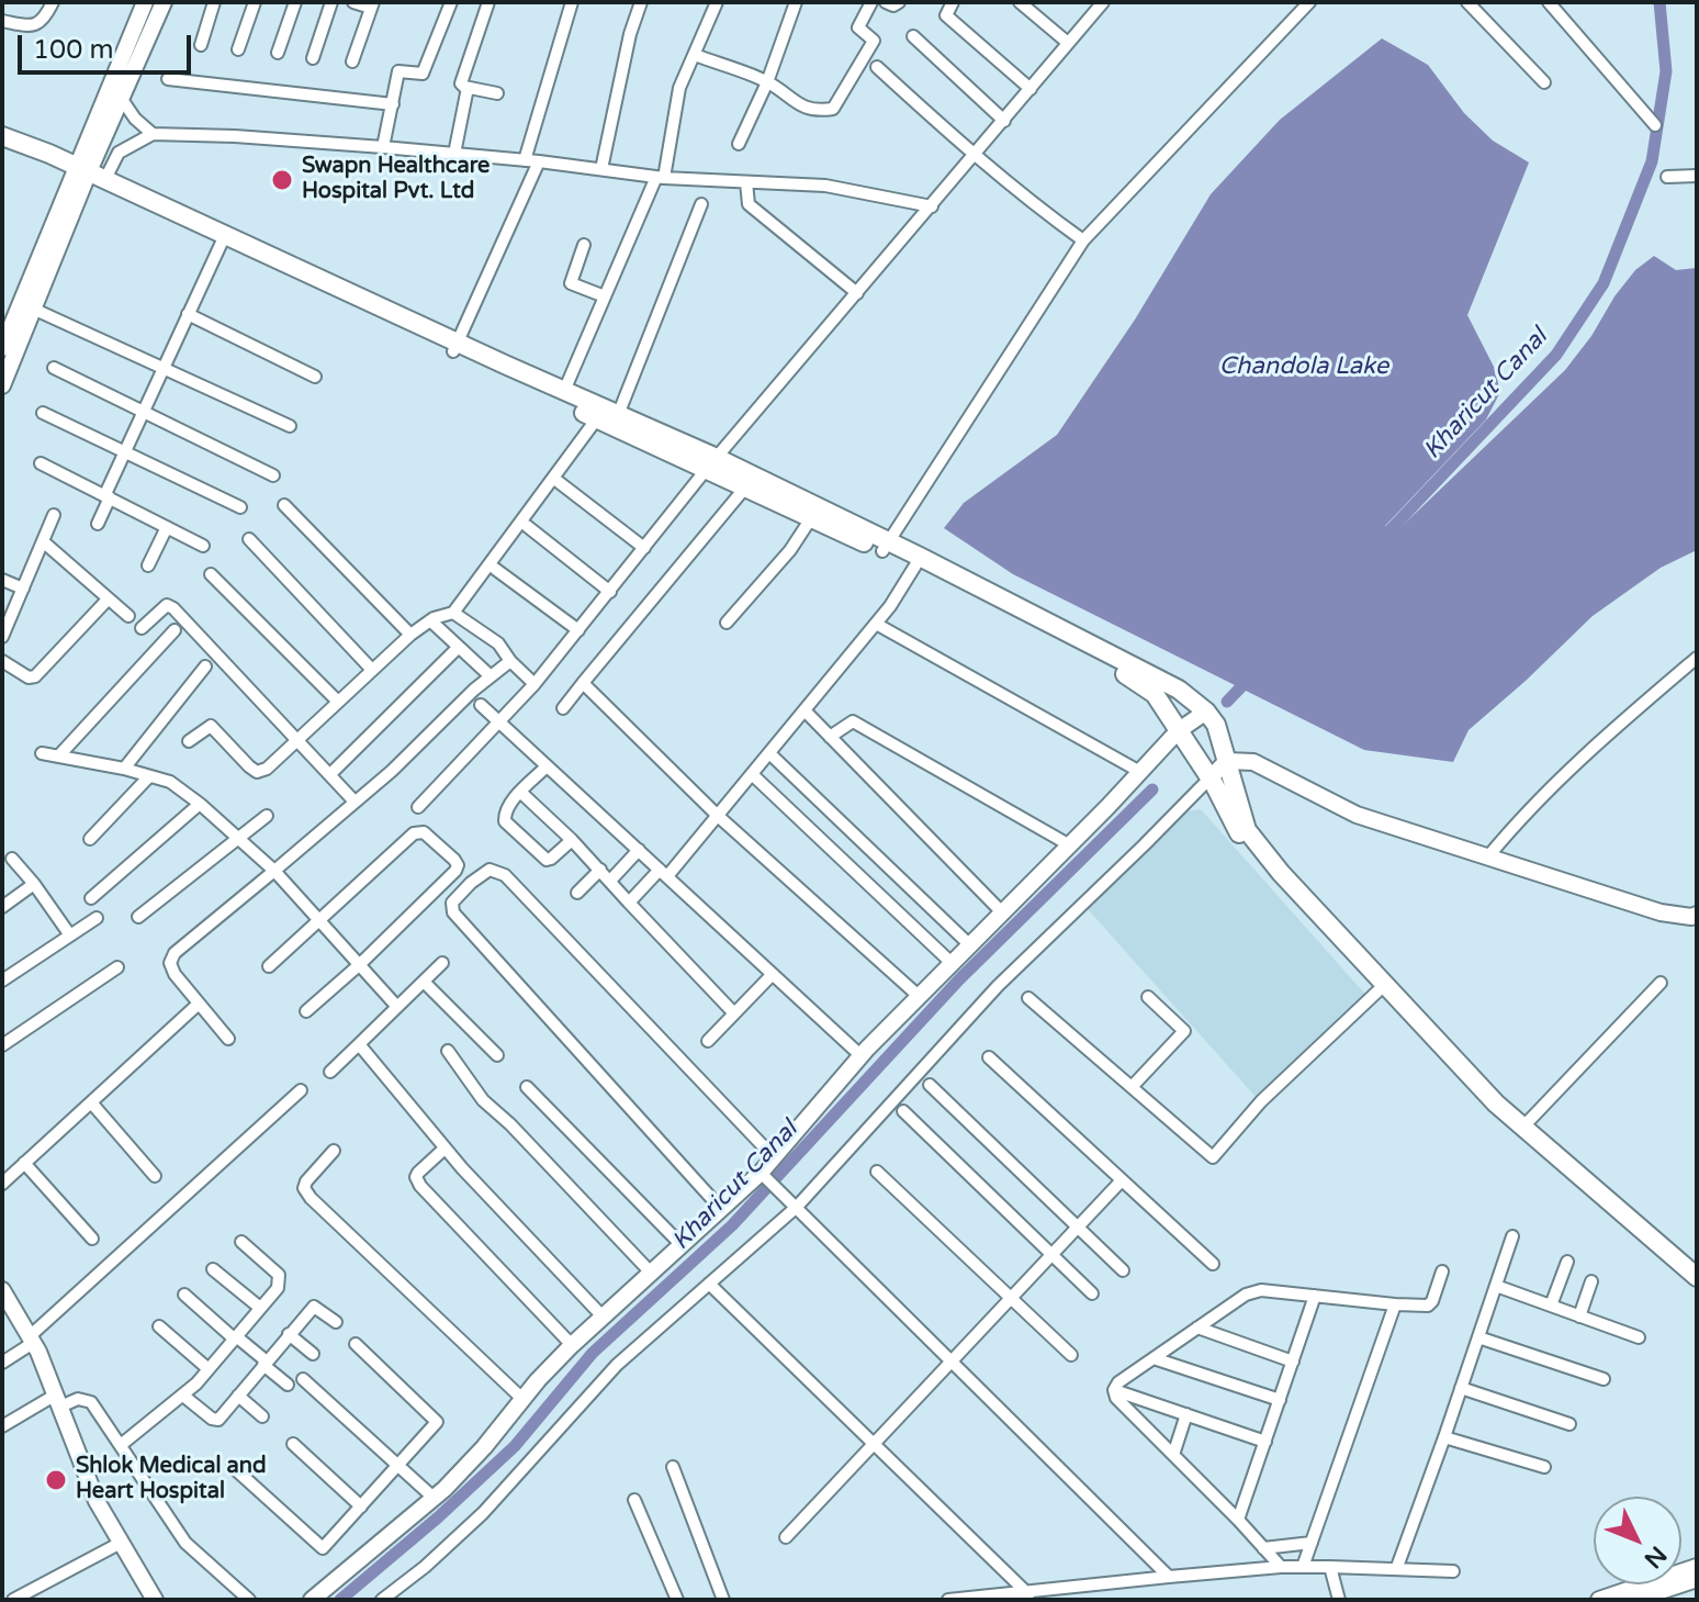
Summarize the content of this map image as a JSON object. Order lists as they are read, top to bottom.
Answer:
{
  "water": ["Chandola Lake", "Kharicut Canal"],
  "places": ["Swapn Healthcare Hospital Pvt. Ltd", "Shlok Medical and Heart Hospital"],
  "scale_bar": "100 m",
  "north": "bottom right"
}
